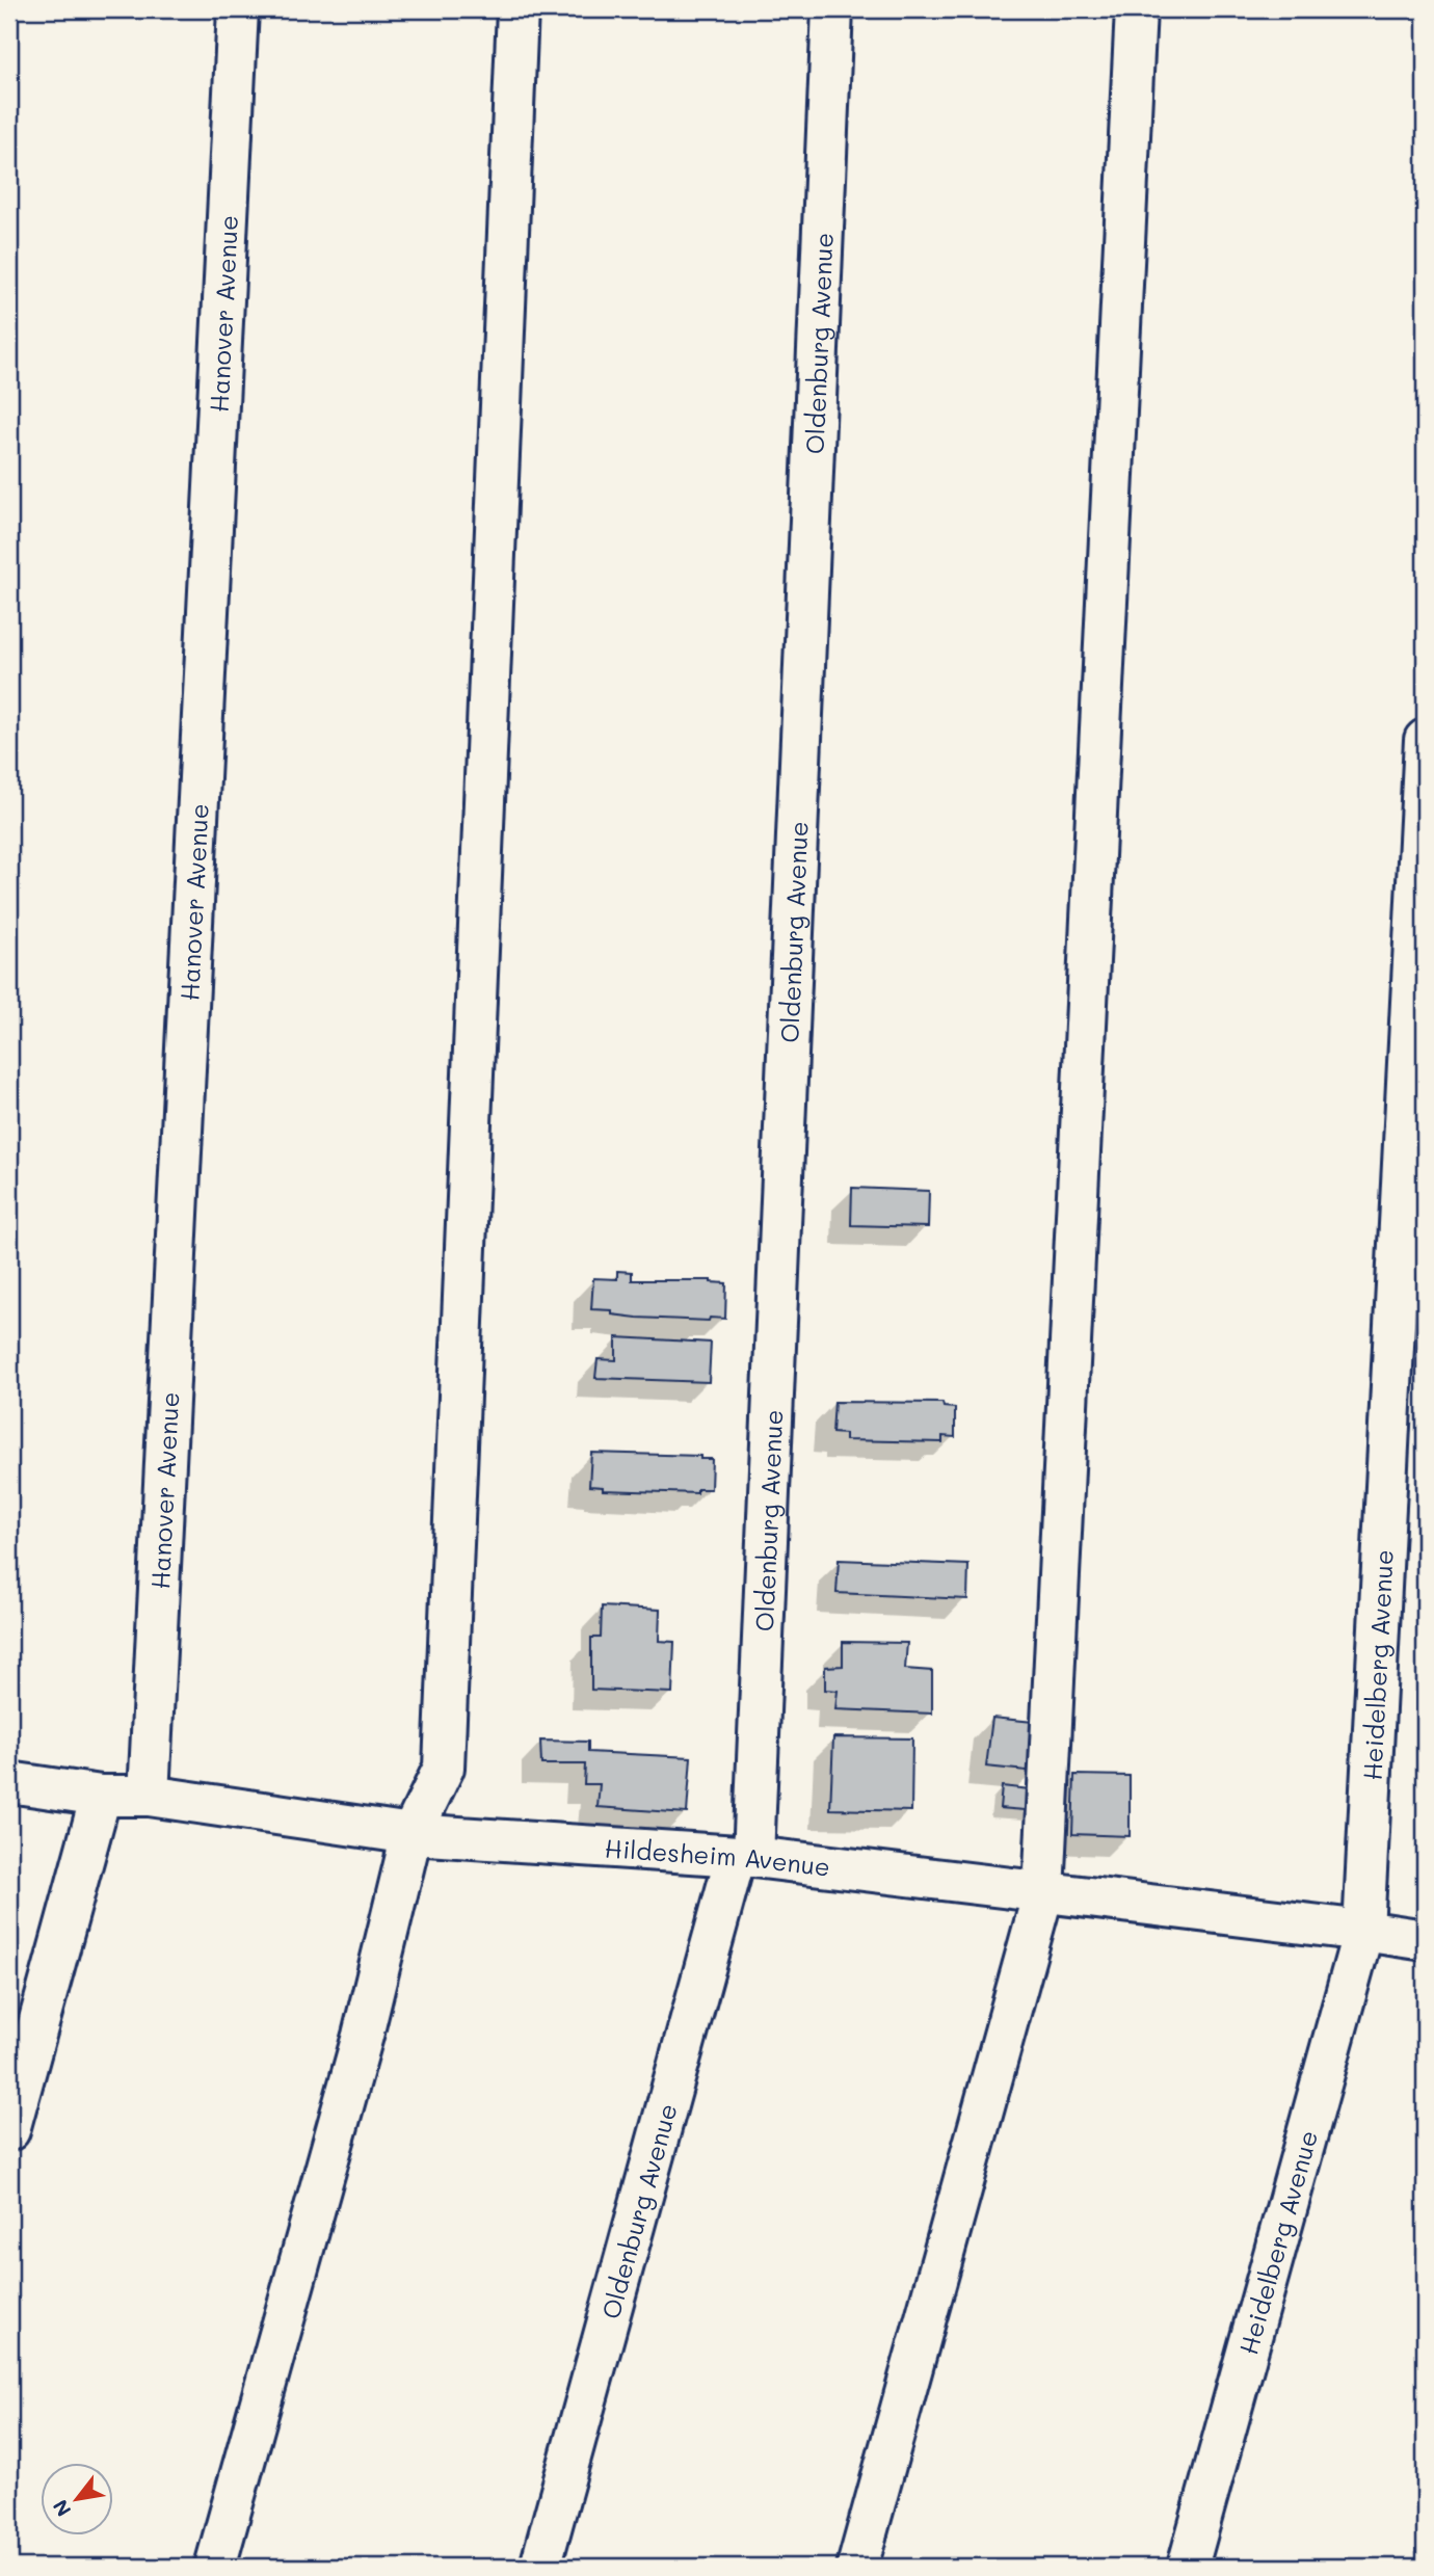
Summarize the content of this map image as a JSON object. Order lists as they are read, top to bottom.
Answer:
{
  "streets": {
    "street": [
      "Hanover Avenue",
      "Oldenburg Avenue",
      "Heidelberg Avenue",
      "Hildesheim Avenue"
    ]
  },
  "crossings": [
    ["Hanover Avenue", "Hildesheim Avenue"],
    ["Oldenburg Avenue", "Hildesheim Avenue"],
    ["Heidelberg Avenue", "Hildesheim Avenue"]
  ],
  "north": "bottom left"
}
